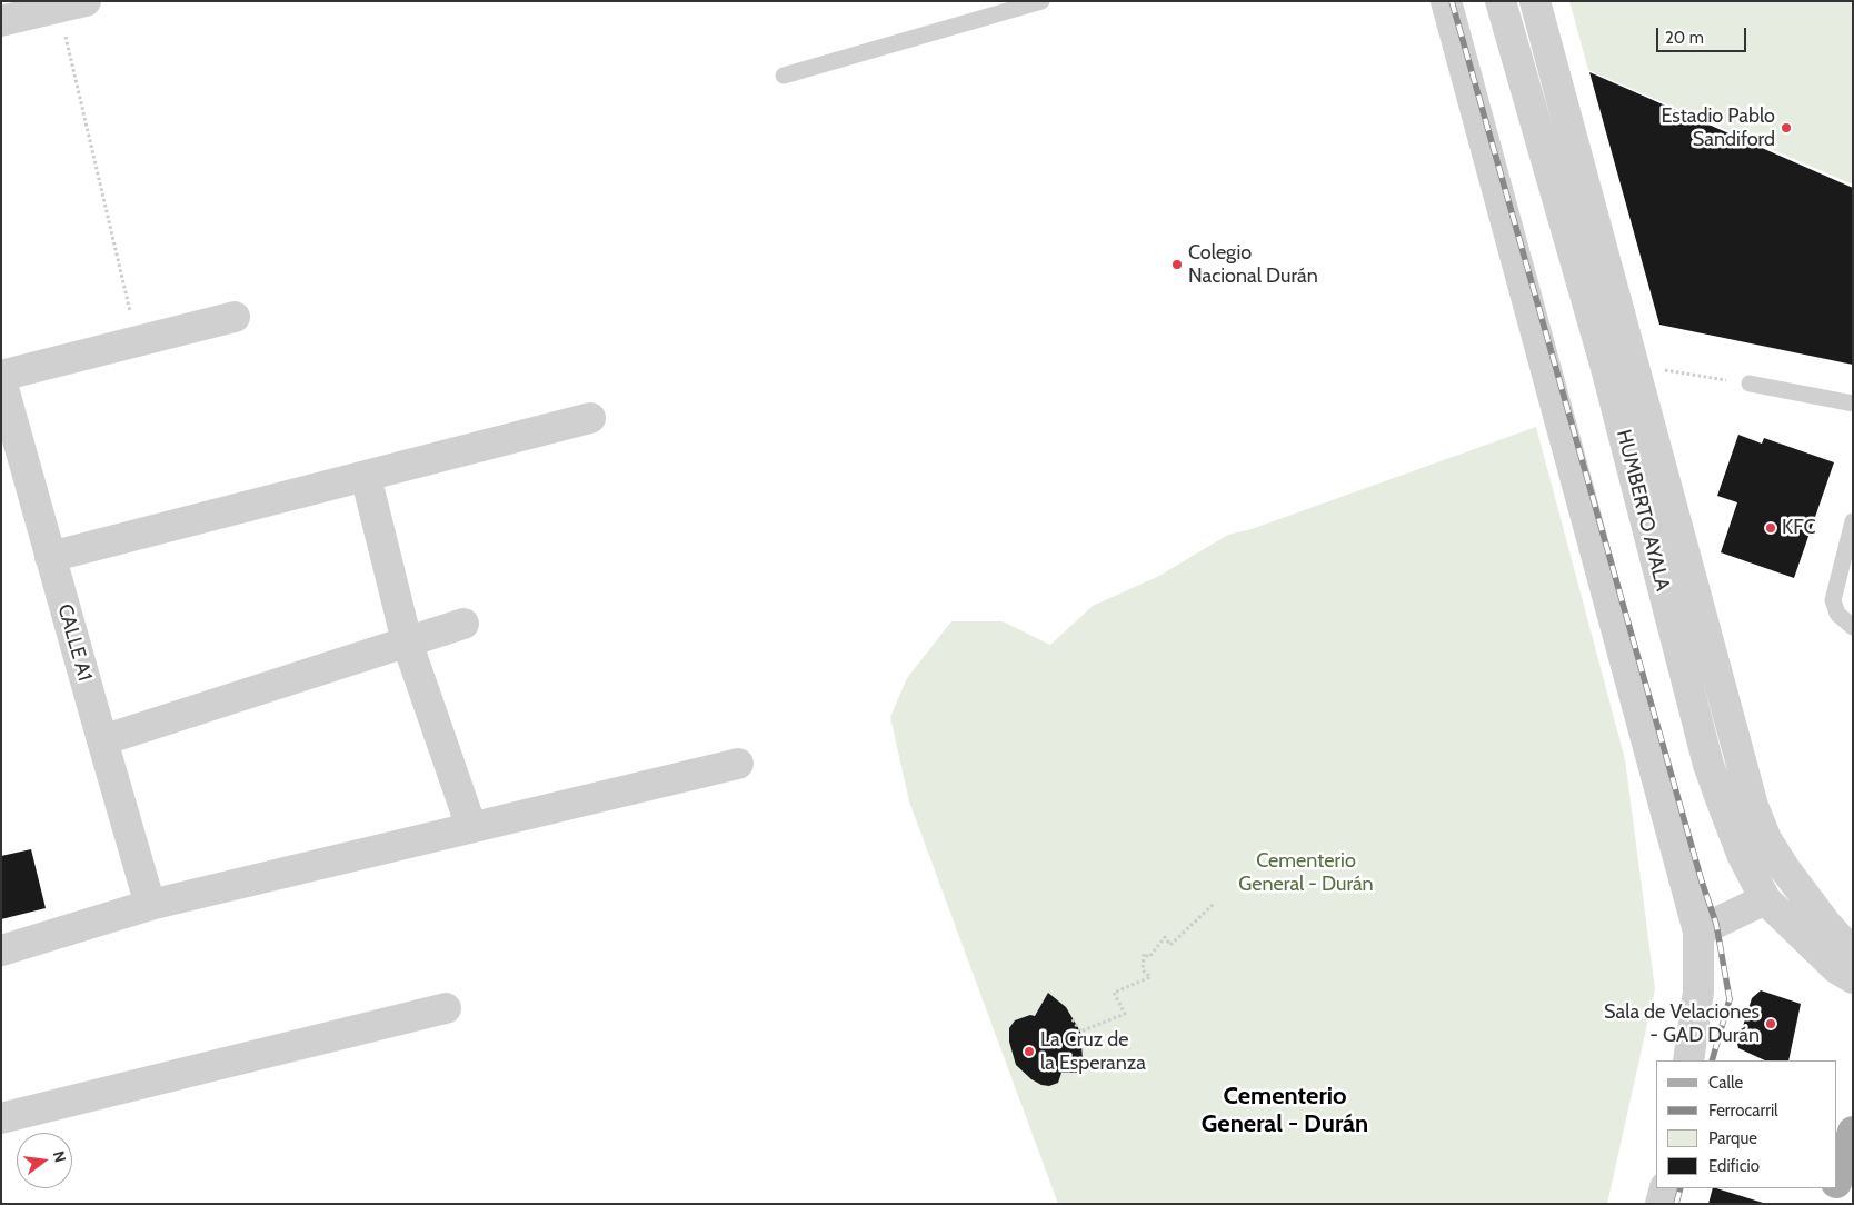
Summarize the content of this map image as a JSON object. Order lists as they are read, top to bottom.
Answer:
{
  "streets": {
    "street": ["HUMBERTO AYALA", "CALLE A1"]
  },
  "districts": ["Cementerio General - Durán"],
  "parks": ["Cementerio General - Durán"],
  "places": [
    "Estadio Pablo Sandiford",
    "Colegio Nacional Durán",
    "KFC",
    "Sala de Velaciones - GAD Durán",
    "La Cruz de la Esperanza"
  ],
  "legend": [
    "Calle",
    "Ferrocarril",
    "Parque",
    "Edificio"
  ],
  "scale_bar": "20 m",
  "north": "right"
}
